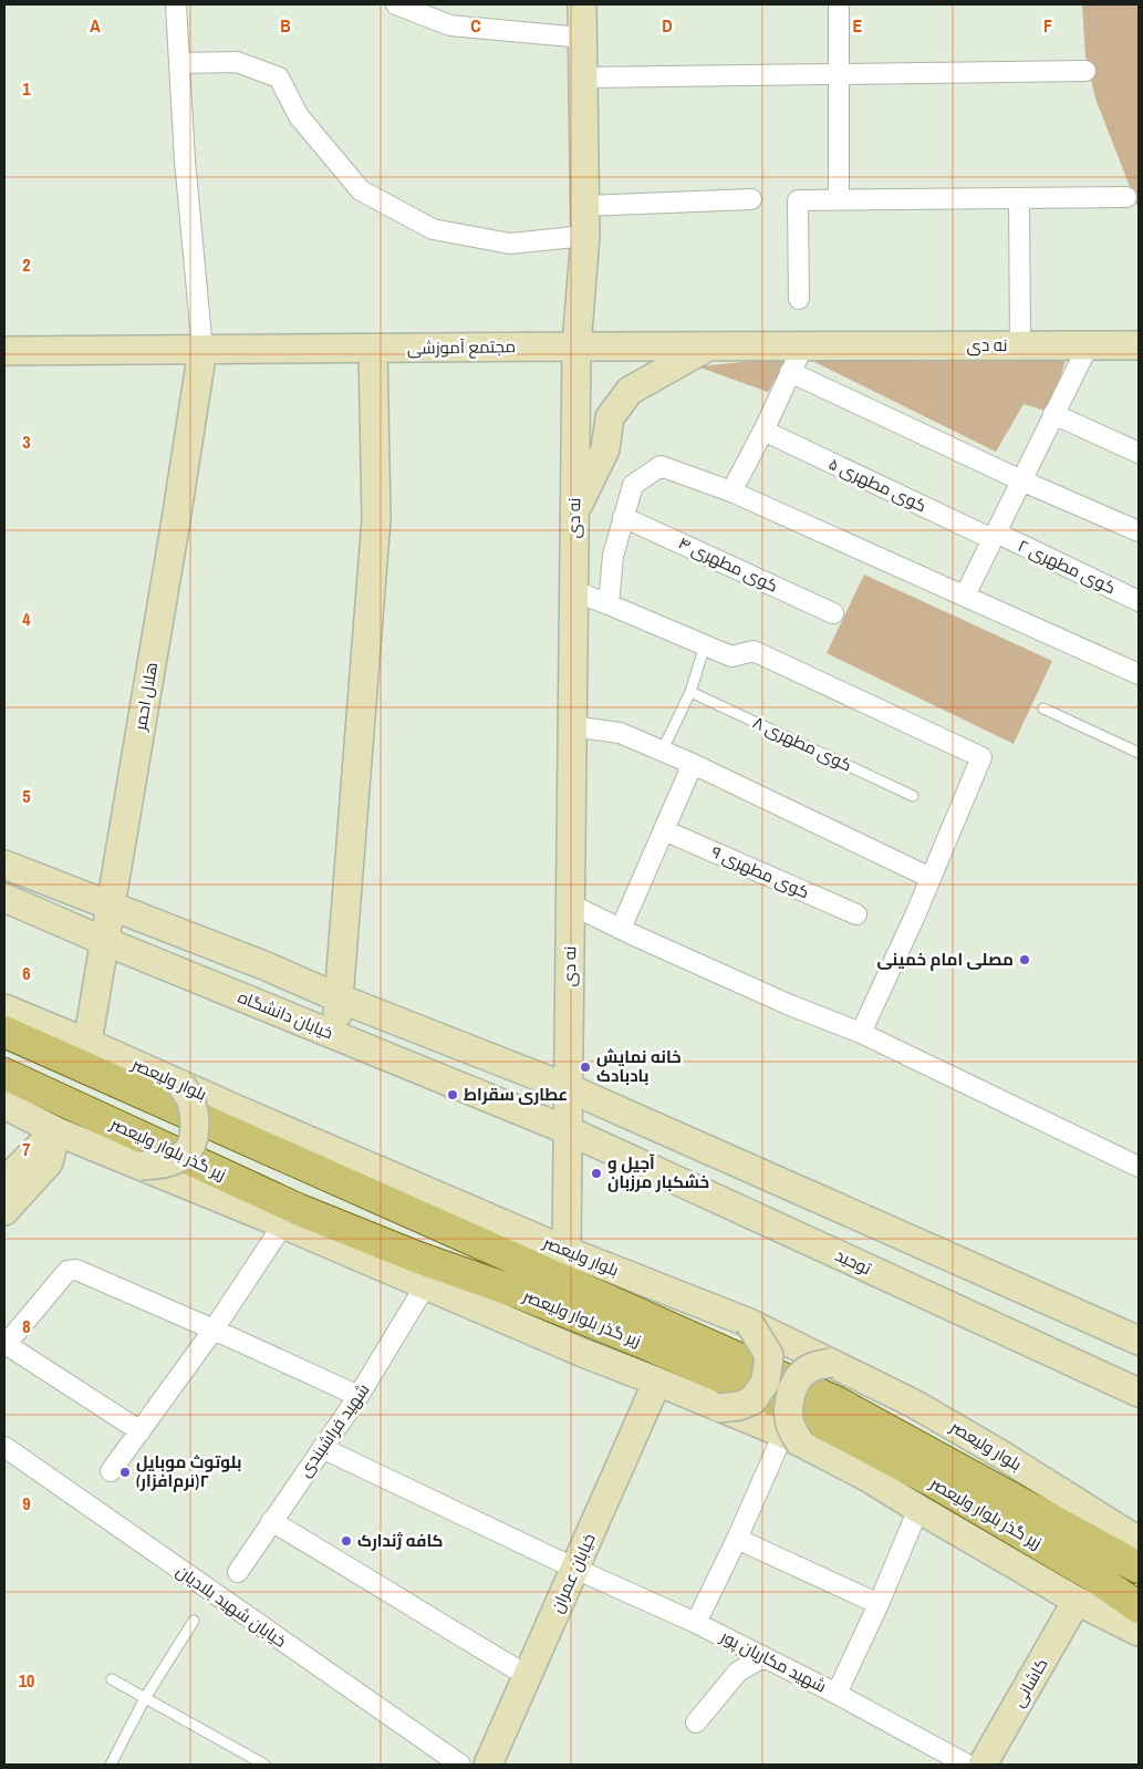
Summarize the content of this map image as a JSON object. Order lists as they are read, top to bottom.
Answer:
{
  "streets": {
    "main road": ["بلوار ولیعصر", "زیر گذر بلوار ولیعصر"],
    "street": [
      "نه دی",
      "مجتمع آموزشی",
      "کوی مطهری ۵",
      "کوی مطهری ۴",
      "کوی مطهری ۲",
      "هلال احمر",
      "کوی مطهری ۹",
      "خیابان دانشگاه",
      "توحید",
      "شهید فراشبندی",
      "خیابان عمران",
      "خیابان شهید بلادیان",
      "شهید مکاریان پور",
      "کاشانی"
    ],
    "lane": ["کوی مطهری ۸"]
  },
  "crossings": [
    ["نه دی", "مجتمع آموزشی"],
    ["نه دی", "خیابان دانشگاه"],
    ["نه دی", "بلوار ولیعصر"],
    ["نه دی", "توحید"],
    ["مجتمع آموزشی", "هلال احمر"],
    ["کوی مطهری ۵", "کوی مطهری ۲"],
    ["هلال احمر", "خیابان دانشگاه"],
    ["هلال احمر", "بلوار ولیعصر"],
    ["خیابان دانشگاه", "توحید"],
    ["شهید فراشبندی", "شهید مکاریان پور"],
    ["خیابان عمران", "شهید مکاریان پور"]
  ],
  "places": [
    "مصلی امام خمینی",
    "خانه نمایش بادبادک",
    "عطاری سقراط",
    "آجیل و خشکبار مرزبان",
    "بلوتوث موبایل (نرم‌افزار)۲",
    "کافه ژندارک"
  ],
  "grid": {
    "columns": [
      "A",
      "B",
      "C",
      "D",
      "E",
      "F"
    ],
    "rows": [
      "1",
      "2",
      "3",
      "4",
      "5",
      "6",
      "7",
      "8",
      "9",
      "10"
    ]
  }
}
